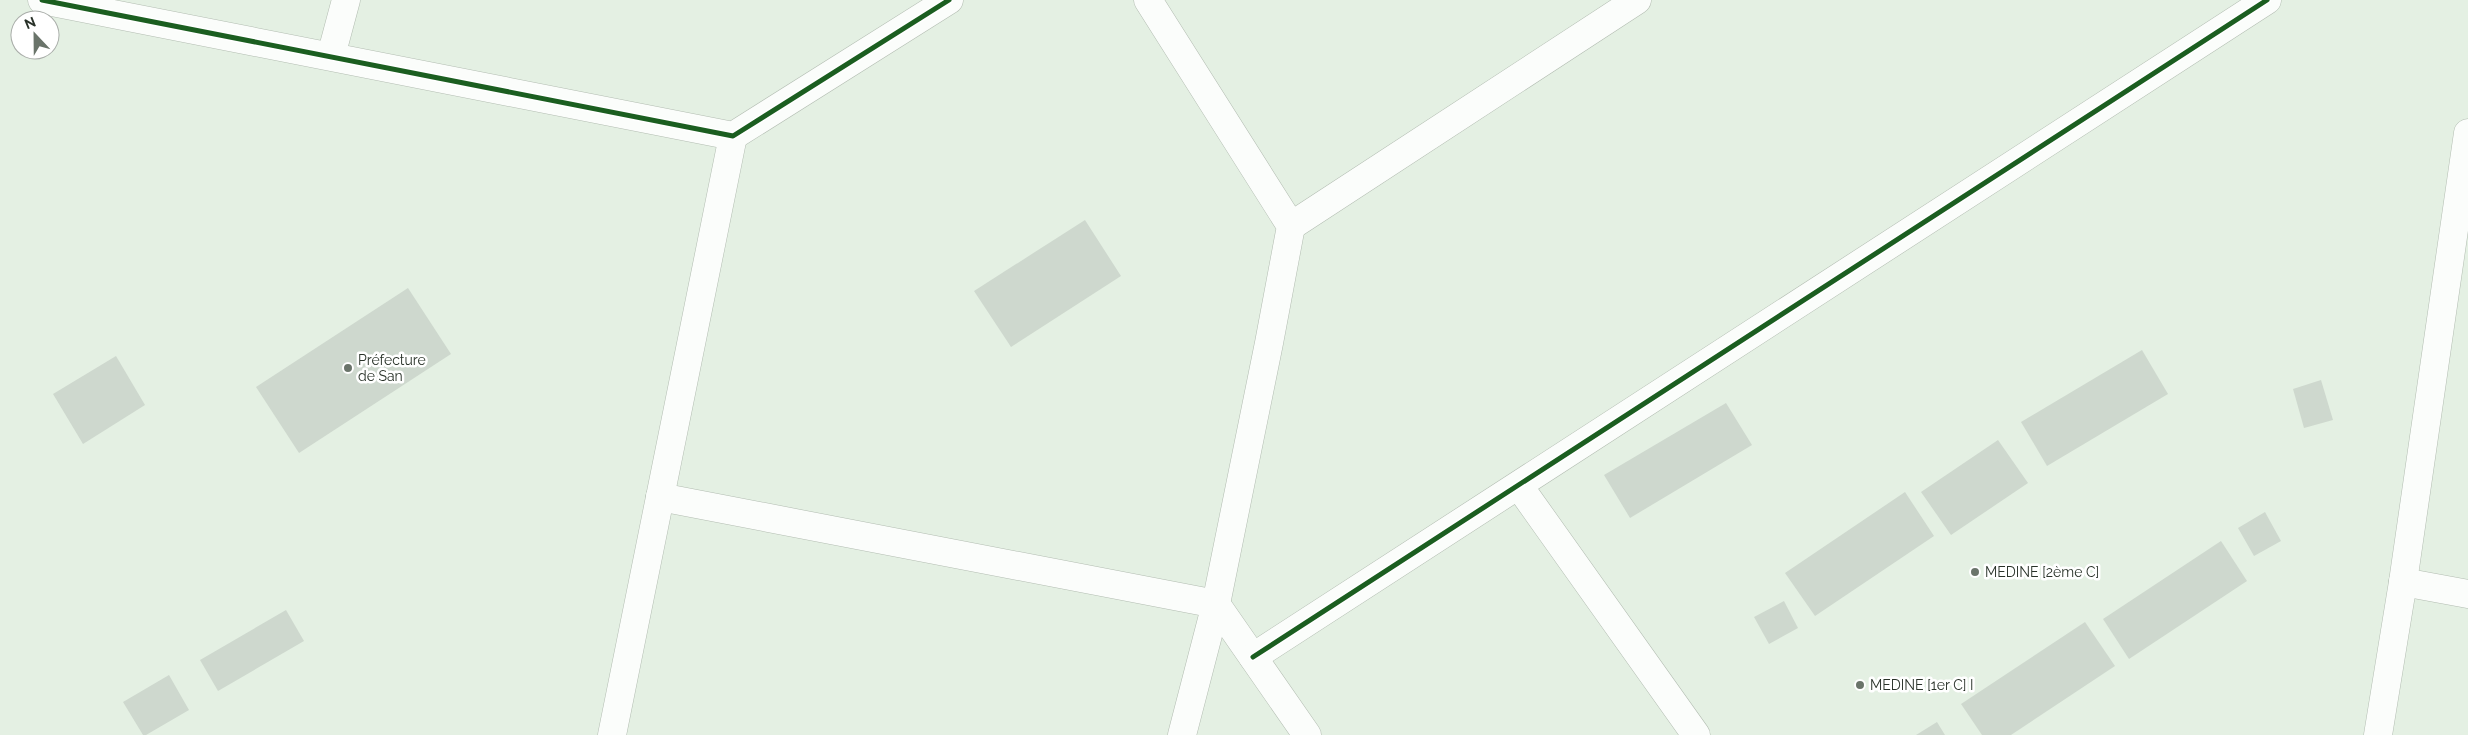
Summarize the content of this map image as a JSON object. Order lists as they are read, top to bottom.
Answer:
{
  "places": ["Préfecture de San", "MEDINE [2ème C]", "MEDINE [1er C] I"],
  "north": "top"
}
